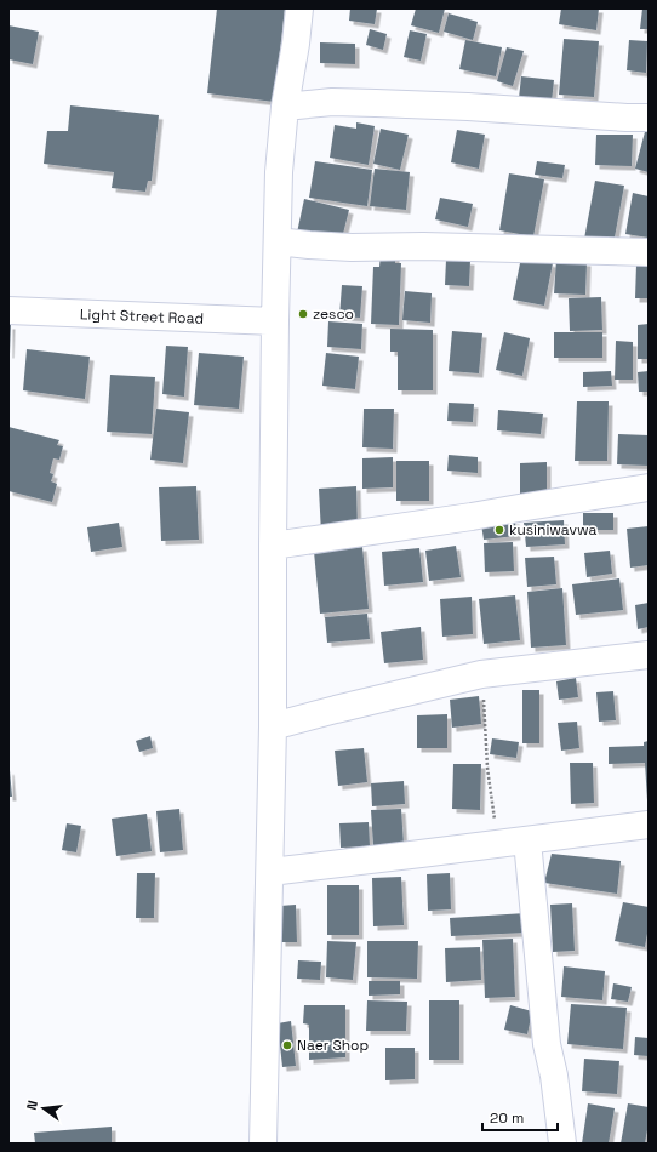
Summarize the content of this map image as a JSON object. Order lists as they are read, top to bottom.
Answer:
{
  "streets": {
    "street": ["Light Street Road"]
  },
  "places": ["zesco", "kusiniwavwa", "Naer Shop"],
  "scale_bar": "20 m",
  "north": "left"
}
